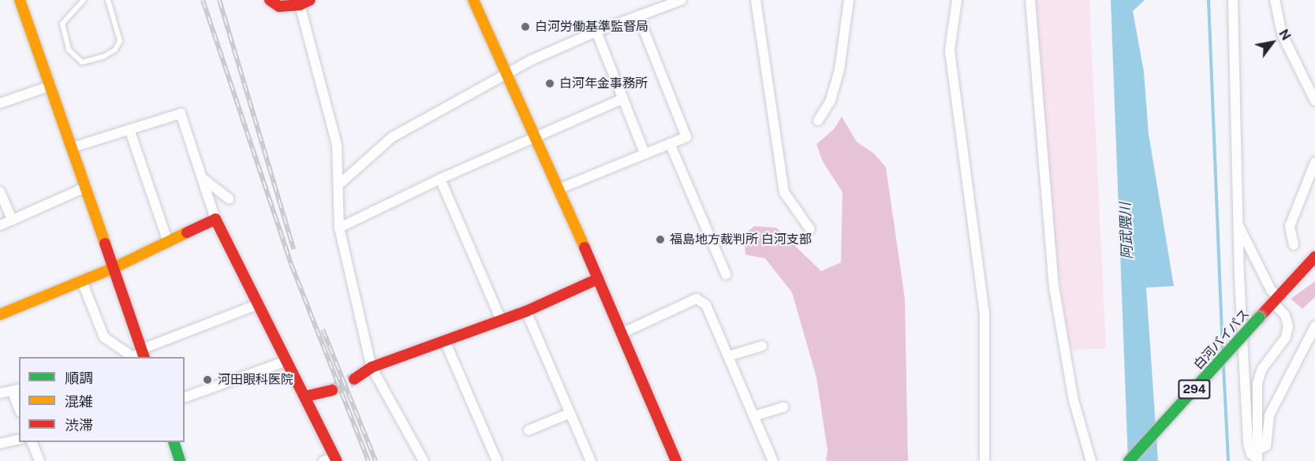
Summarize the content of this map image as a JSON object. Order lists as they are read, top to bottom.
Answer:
{
  "streets": {
    "main road": ["白河バイパス", "294"]
  },
  "water": ["阿武隈川"],
  "places": [
    "白河労働基準監督局",
    "白河年金事務所",
    "福島地方裁判所 白河支部",
    "河田眼科医院"
  ],
  "legend": ["順調", "混雑", "渋滞"],
  "north": "top right"
}
